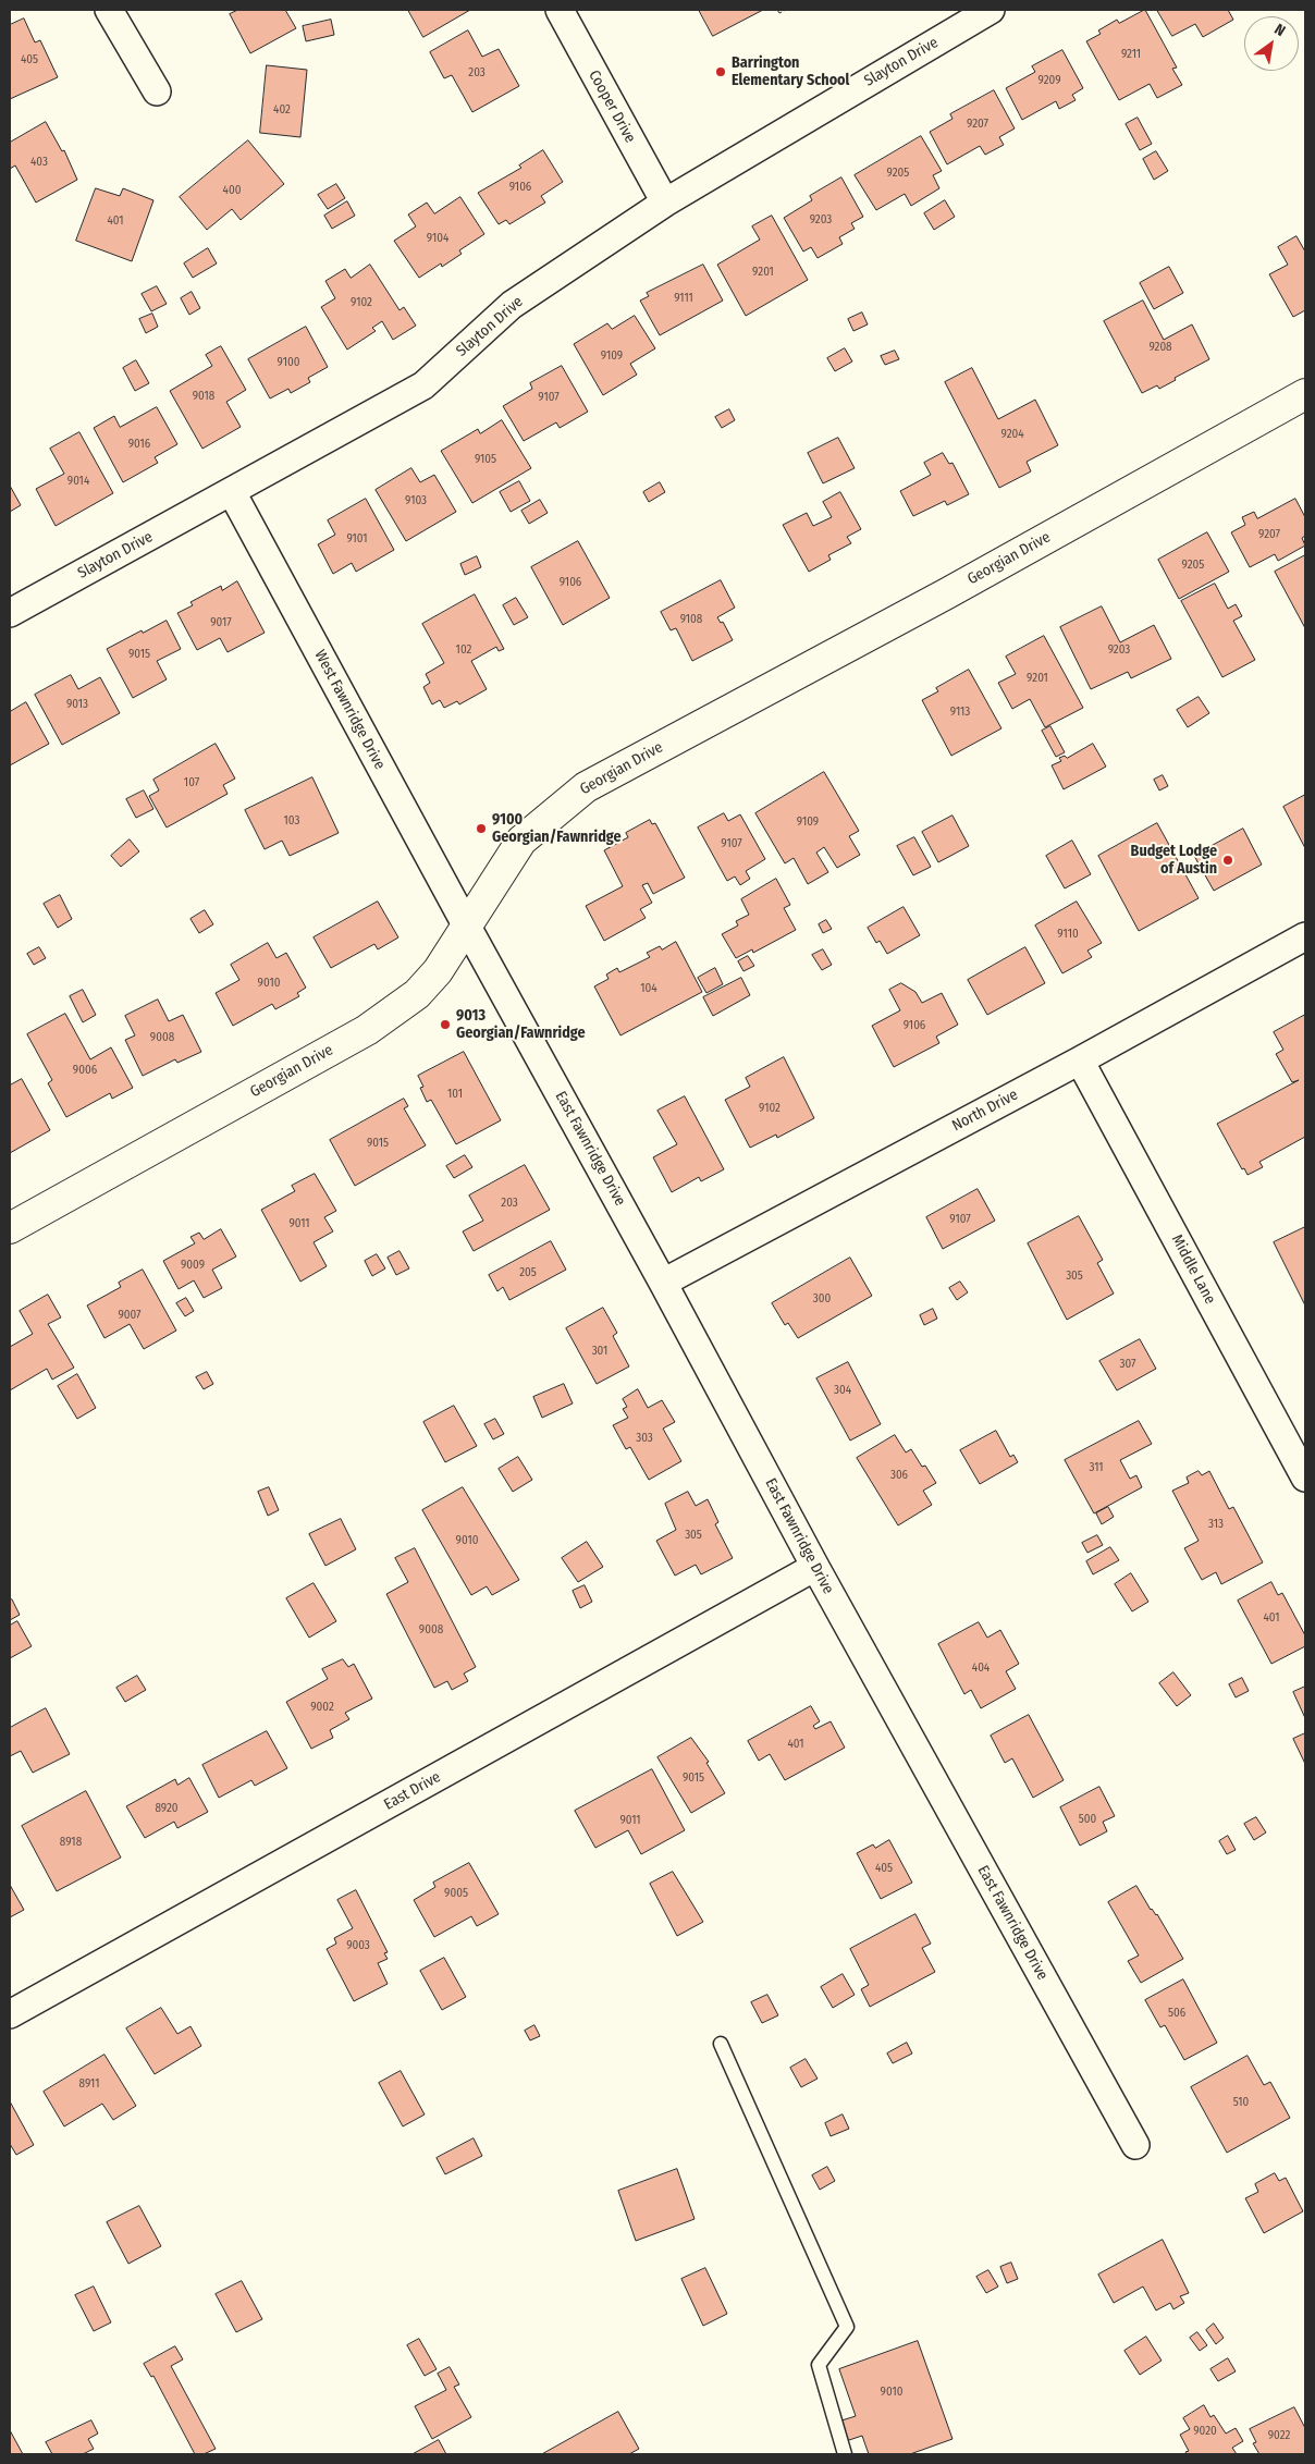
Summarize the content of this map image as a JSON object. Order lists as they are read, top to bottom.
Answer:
{
  "streets": {
    "street": [
      "Slayton Drive",
      "Cooper Drive",
      "Georgian Drive",
      "West Fawnridge Drive",
      "North Drive",
      "East Fawnridge Drive",
      "Middle Lane",
      "East Drive"
    ]
  },
  "crossings": [
    ["Slayton Drive", "Cooper Drive"],
    ["Slayton Drive", "West Fawnridge Drive"],
    ["Georgian Drive", "West Fawnridge Drive"],
    ["Georgian Drive", "East Fawnridge Drive"],
    ["West Fawnridge Drive", "East Fawnridge Drive"],
    ["North Drive", "East Fawnridge Drive"],
    ["North Drive", "Middle Lane"],
    ["East Fawnridge Drive", "East Drive"]
  ],
  "places": [
    "Barrington Elementary School",
    "9100 Georgian/Fawnridge",
    "Budget Lodge of Austin",
    "9013 Georgian/Fawnridge"
  ],
  "house_numbers": [
    "9211",
    "405",
    "203",
    "9209",
    "402",
    "9207",
    "403",
    "9205",
    "9106",
    "400",
    "9203",
    "401",
    "9104",
    "9201",
    "9111",
    "9102",
    "9208",
    "9109",
    "9100",
    "9018",
    "9107",
    "9204",
    "9016",
    "9105",
    "9014",
    "9103",
    "9207",
    "9101",
    "9205",
    "9106",
    "9108",
    "9017",
    "102",
    "9203",
    "9015",
    "9201",
    "9013",
    "9113",
    "107",
    "103",
    "9109",
    "9107",
    "9110",
    "9010",
    "104",
    "9106",
    "9008",
    "9006",
    "101",
    "9102",
    "9015",
    "203",
    "9107",
    "9011",
    "9009",
    "205",
    "305",
    "300",
    "9007",
    "301",
    "307",
    "304",
    "303",
    "311",
    "306",
    "313",
    "305",
    "9010",
    "401",
    "9008",
    "404",
    "9002",
    "401",
    "9015",
    "8920",
    "500",
    "9011",
    "8918",
    "405",
    "9005",
    "9003",
    "506",
    "8911",
    "510",
    "9010",
    "9020",
    "9022"
  ],
  "north": "top right"
}
